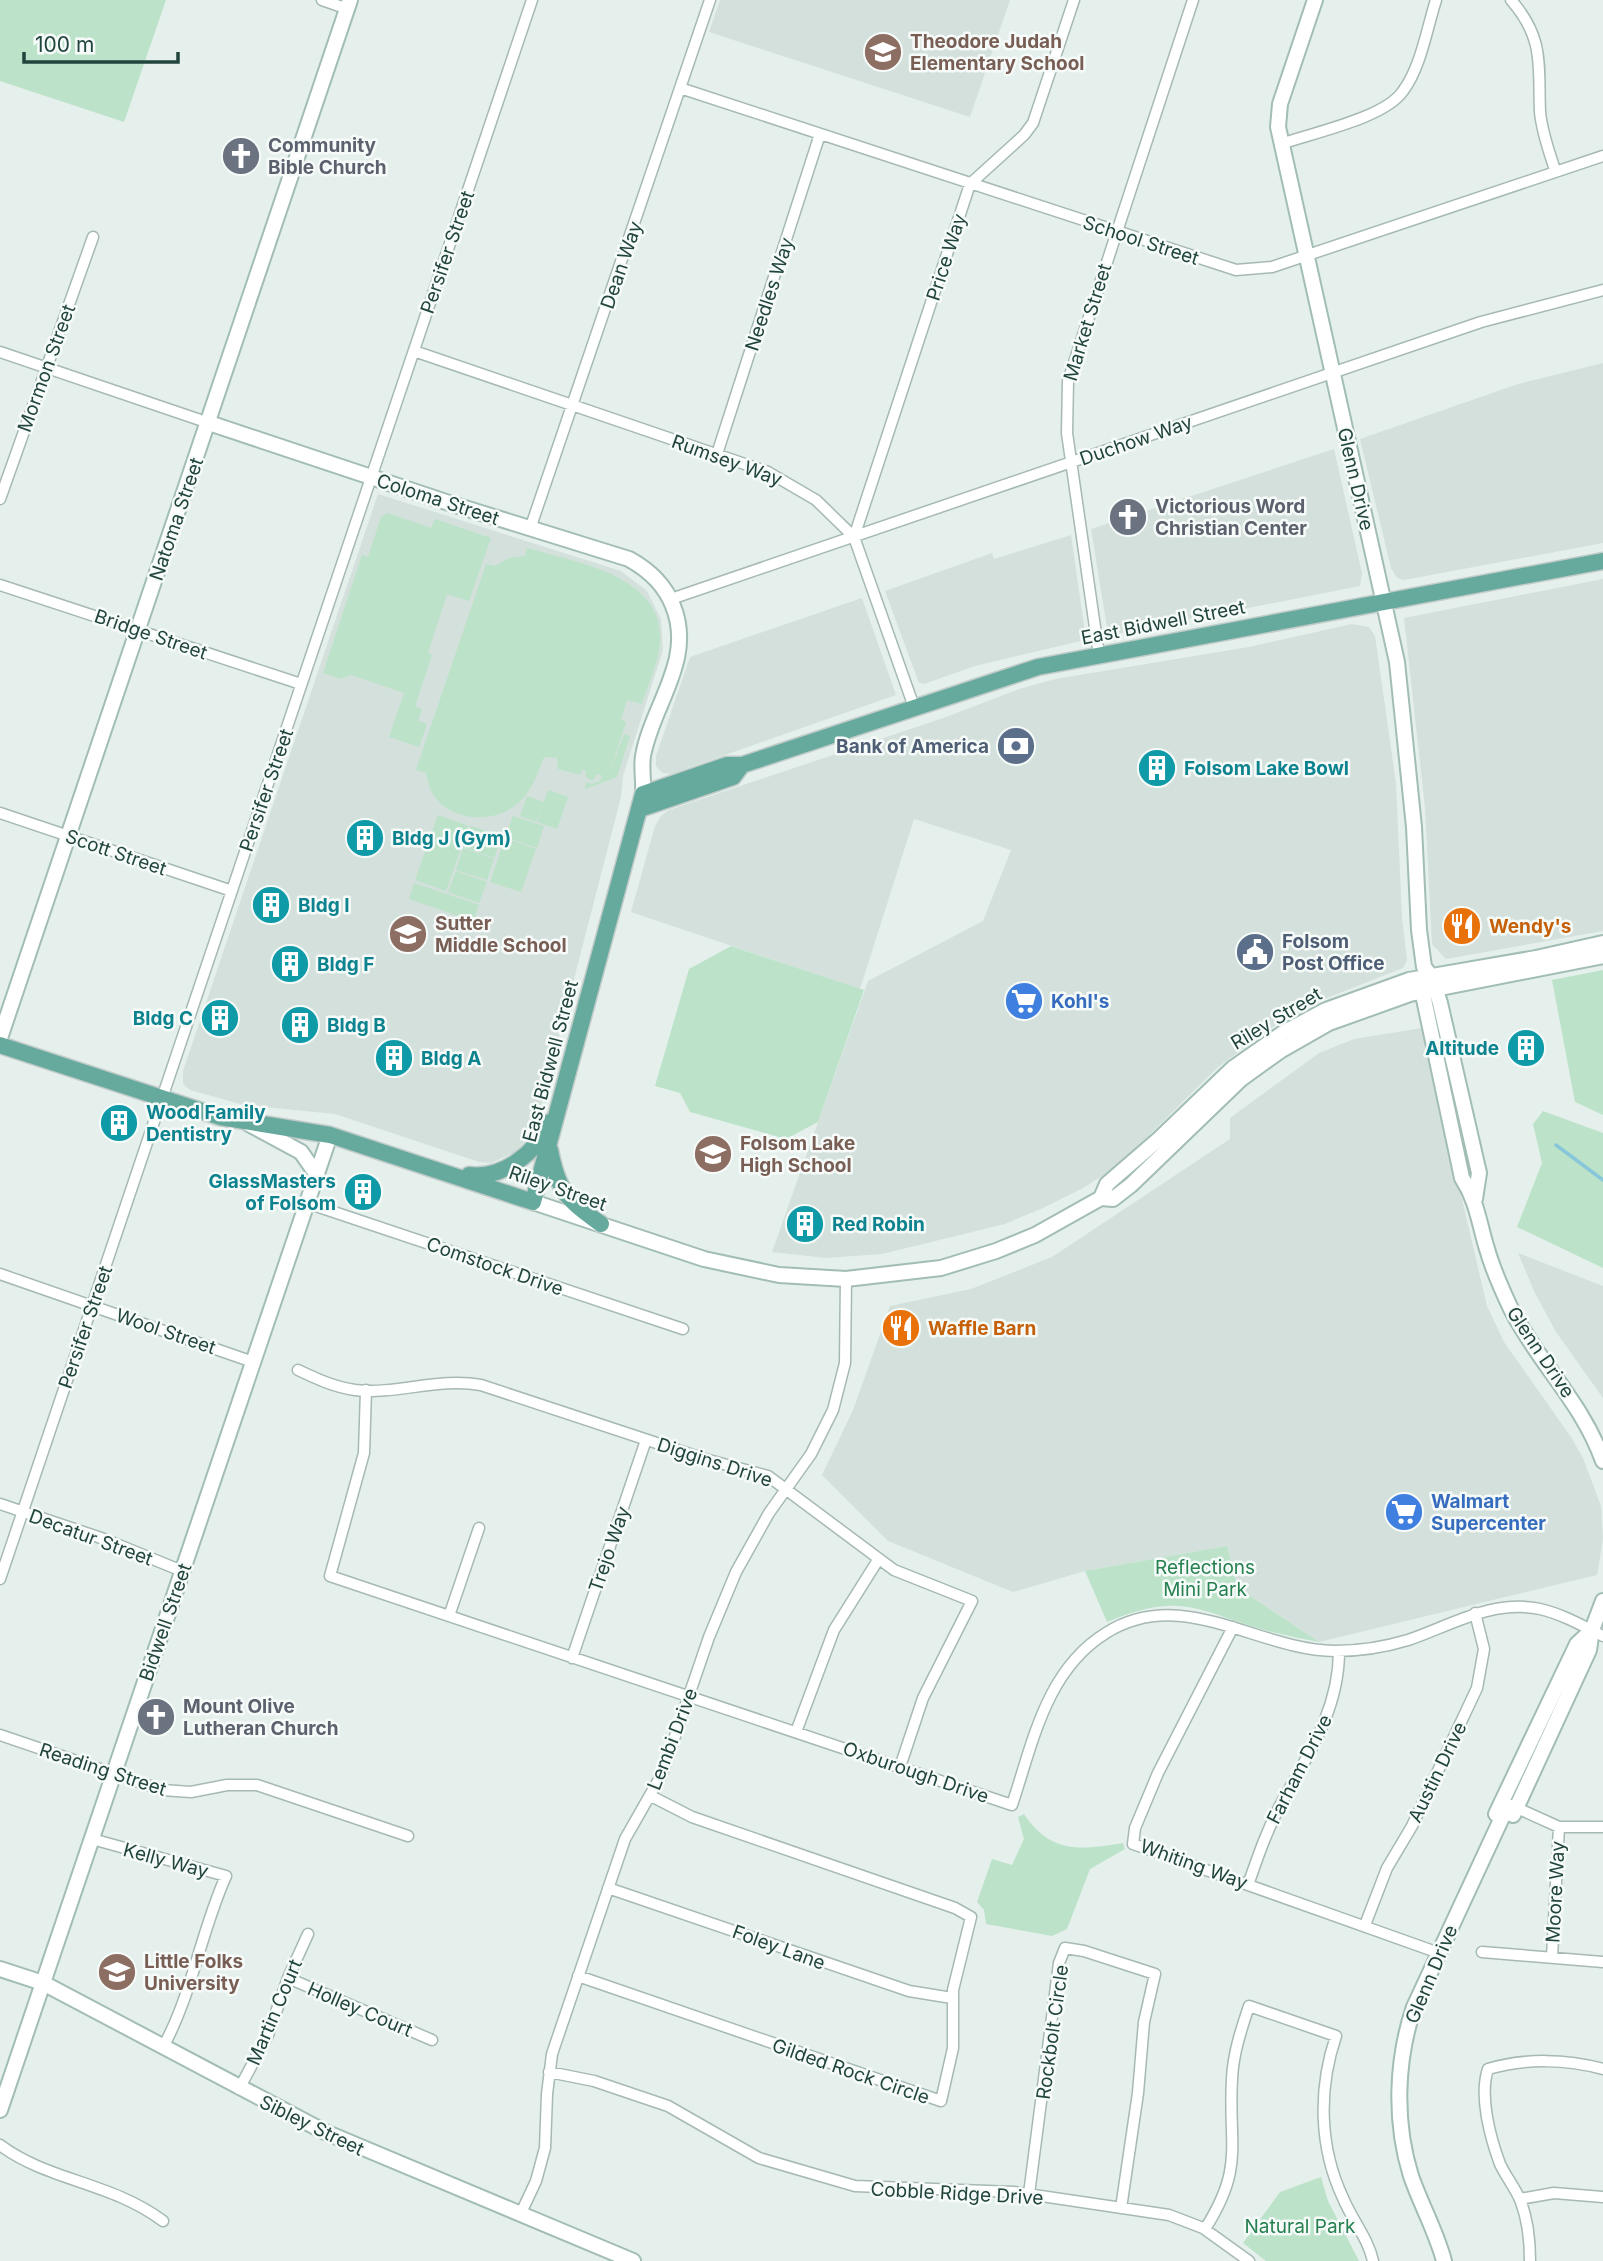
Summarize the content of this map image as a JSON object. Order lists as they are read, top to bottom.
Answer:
{
  "streets": {
    "main road": ["East Bidwell Street", "Riley Street"],
    "street": [
      "School Street",
      "Persifer Street",
      "Price Way",
      "Dean Way",
      "Needles Way",
      "Market Street",
      "Mormon Street",
      "Duchow Way",
      "Rumsey Way",
      "Glenn Drive",
      "Coloma Street",
      "Natoma Street",
      "Bridge Street",
      "Scott Street",
      "Comstock Drive",
      "Wool Street",
      "Diggins Drive",
      "Decatur Street",
      "Trejo Way",
      "Bidwell Street",
      "Lembi Drive",
      "Reading Street",
      "Farham Drive",
      "Oxburough Drive",
      "Austin Drive",
      "Kelly Way",
      "Whiting Way",
      "Moore Way",
      "Foley Lane",
      "Holley Court",
      "Martin Court",
      "Rockbolt Circle",
      "Gilded Rock Circle",
      "Sibley Street",
      "Cobble Ridge Drive"
    ]
  },
  "crossings": [
    ["School Street", "Price Way"],
    ["School Street", "Dean Way"],
    ["School Street", "Needles Way"],
    ["School Street", "Market Street"],
    ["School Street", "Glenn Drive"],
    ["Persifer Street", "Rumsey Way"],
    ["Persifer Street", "Coloma Street"],
    ["Persifer Street", "Bridge Street"],
    ["Persifer Street", "Scott Street"],
    ["Persifer Street", "Riley Street"],
    ["Persifer Street", "Wool Street"],
    ["Persifer Street", "Decatur Street"],
    ["Price Way", "Duchow Way"],
    ["Price Way", "Rumsey Way"],
    ["Dean Way", "Rumsey Way"],
    ["Dean Way", "Coloma Street"],
    ["Needles Way", "Rumsey Way"],
    ["Market Street", "Duchow Way"],
    ["Market Street", "East Bidwell Street"],
    ["Mormon Street", "Coloma Street"],
    ["Duchow Way", "Rumsey Way"],
    ["Duchow Way", "Glenn Drive"],
    ["Duchow Way", "Coloma Street"],
    ["Rumsey Way", "East Bidwell Street"],
    ["Glenn Drive", "East Bidwell Street"],
    ["Glenn Drive", "Riley Street"],
    ["Glenn Drive", "Oxburough Drive"],
    ["Glenn Drive", "Whiting Way"],
    ["Coloma Street", "Natoma Street"],
    ["Coloma Street", "East Bidwell Street"],
    ["Natoma Street", "Bridge Street"],
    ["Natoma Street", "Scott Street"],
    ["East Bidwell Street", "Riley Street"],
    ["Riley Street", "Bidwell Street"],
    ["Riley Street", "Lembi Drive"],
    ["Comstock Drive", "Bidwell Street"],
    ["Wool Street", "Bidwell Street"],
    ["Diggins Drive", "Trejo Way"],
    ["Diggins Drive", "Lembi Drive"],
    ["Diggins Drive", "Oxburough Drive"],
    ["Decatur Street", "Bidwell Street"],
    ["Trejo Way", "Oxburough Drive"],
    ["Bidwell Street", "Reading Street"],
    ["Bidwell Street", "Kelly Way"],
    ["Bidwell Street", "Sibley Street"],
    ["Lembi Drive", "Oxburough Drive"],
    ["Lembi Drive", "Foley Lane"],
    ["Lembi Drive", "Gilded Rock Circle"],
    ["Lembi Drive", "Sibley Street"],
    ["Lembi Drive", "Cobble Ridge Drive"],
    ["Farham Drive", "Oxburough Drive"],
    ["Farham Drive", "Whiting Way"],
    ["Oxburough Drive", "Austin Drive"],
    ["Oxburough Drive", "Whiting Way"],
    ["Austin Drive", "Whiting Way"],
    ["Kelly Way", "Sibley Street"],
    ["Foley Lane", "Gilded Rock Circle"],
    ["Holley Court", "Martin Court"],
    ["Martin Court", "Sibley Street"],
    ["Rockbolt Circle", "Cobble Ridge Drive"]
  ],
  "parks": ["Reflections Mini Park", "Natural Park"],
  "places": {
    "school or university": [
      "Theodore Judah Elementary School",
      "Sutter Middle School",
      "Folsom Lake High School",
      "Little Folks University"
    ],
    "church": ["Community Bible Church", "Victorious Word Christian Center", "Mount Olive Lutheran Church"],
    "bank": ["Bank of America"],
    "building": [
      "Folsom Lake Bowl",
      "Bldg J (Gym)",
      "Bldg I",
      "Bldg F",
      "Bldg C",
      "Bldg B",
      "Altitude",
      "Bldg A",
      "Wood Family Dentistry",
      "GlassMasters of Folsom",
      "Red Robin"
    ],
    "restaurant": ["Wendy's", "Waffle Barn"],
    "public building": ["Folsom Post Office"],
    "supermarket": ["Kohl's", "Walmart Supercenter"]
  },
  "scale_bar": "100 m"
}
